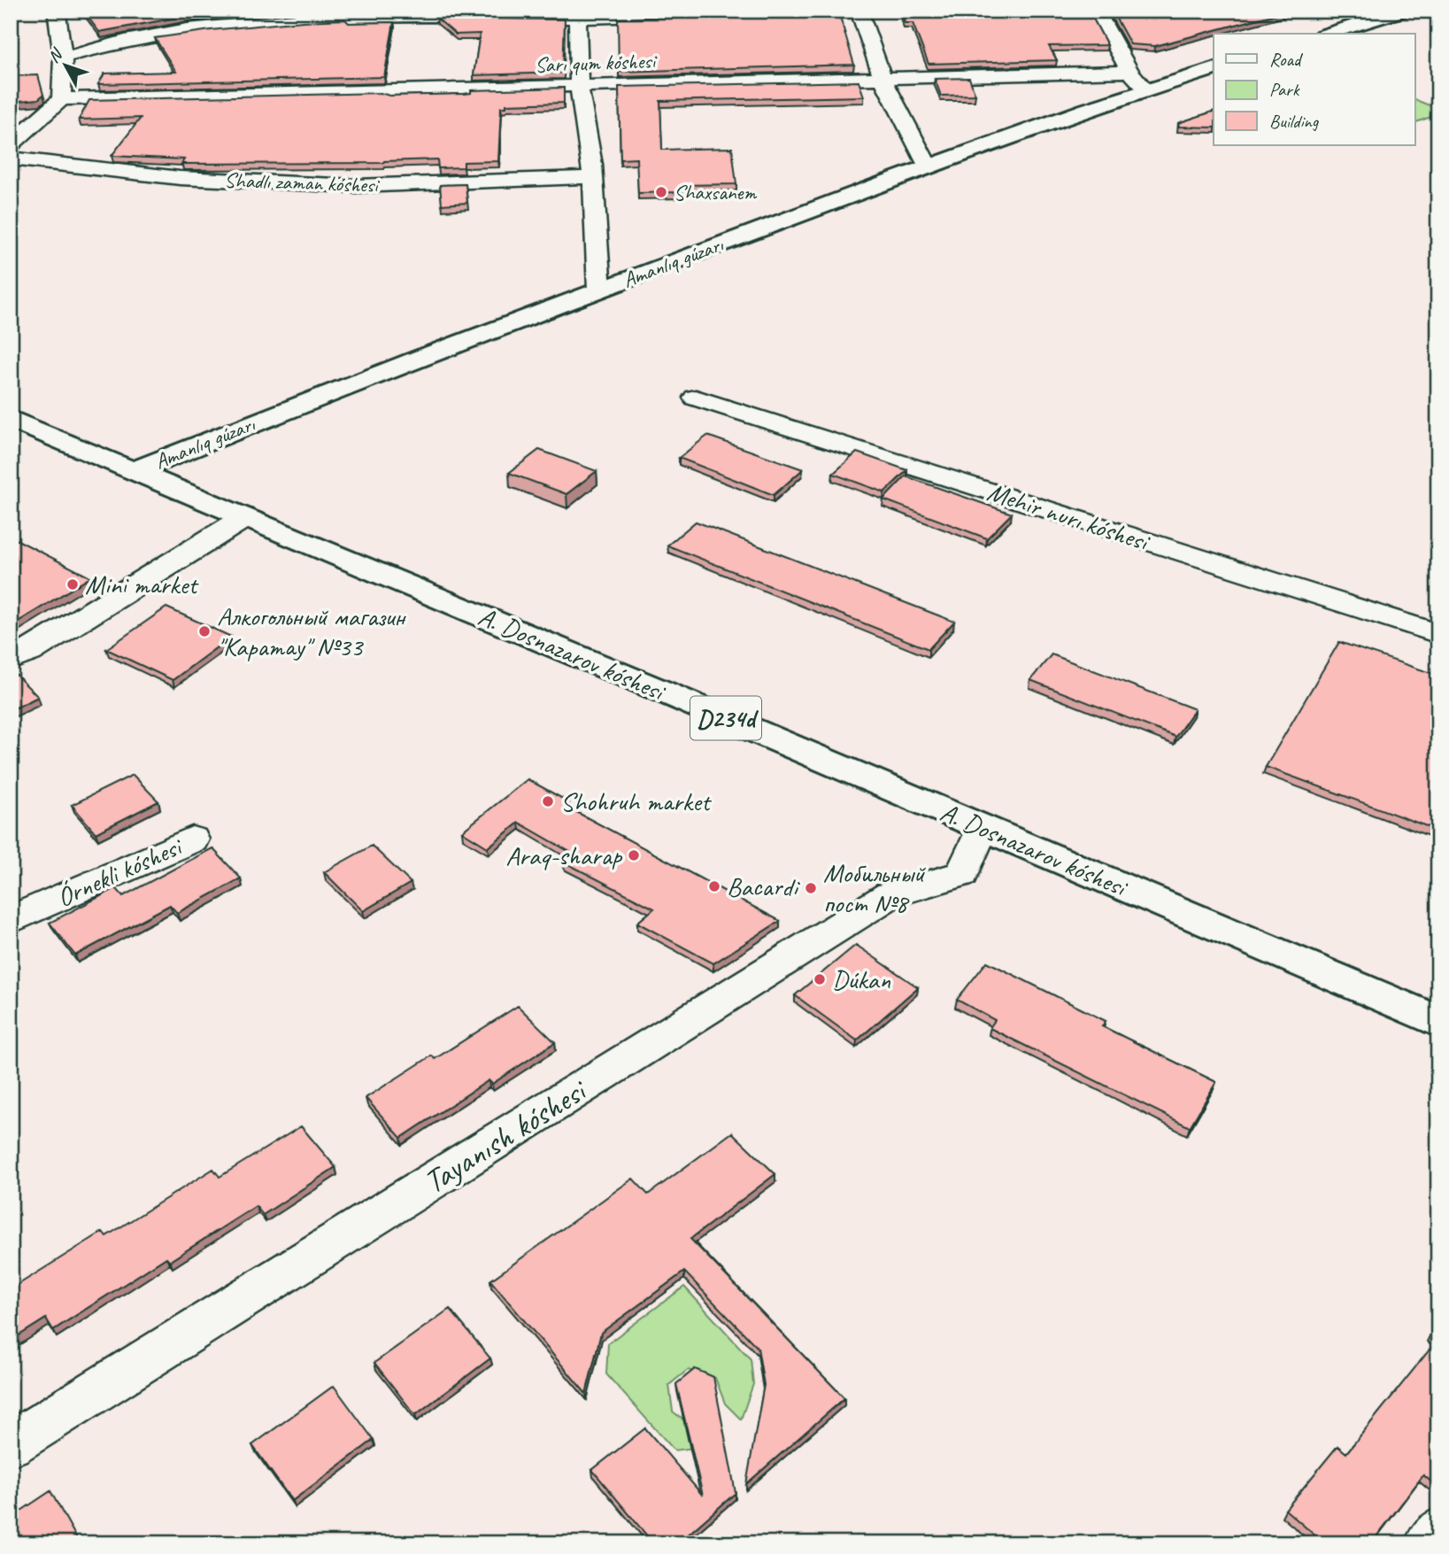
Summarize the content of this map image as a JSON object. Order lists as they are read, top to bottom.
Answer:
{
  "streets": {
    "street": [
      "Sarı qum kóshesi",
      "Shadlı zaman kóshesi",
      "Amanlıq gúzarı",
      "Mehir nurı kóshesi",
      "A. Dosnazarov kóshesi",
      "D234d",
      "Órnekli kóshesi",
      "Tayanısh kóshesi"
    ]
  },
  "crossings": [
    ["Amanlıq gúzarı", "A. Dosnazarov kóshesi"],
    ["A. Dosnazarov kóshesi", "Tayanısh kóshesi"]
  ],
  "places": [
    "Shaxsanem",
    "Mini market",
    "Алкогольный магазин \"Каратау\" №33",
    "Shohruh market",
    "Araq-sharap",
    "Bacardi",
    "Мобильный пост №8",
    "Dúkan"
  ],
  "legend": ["Road", "Park", "Building"],
  "north": "top left"
}
